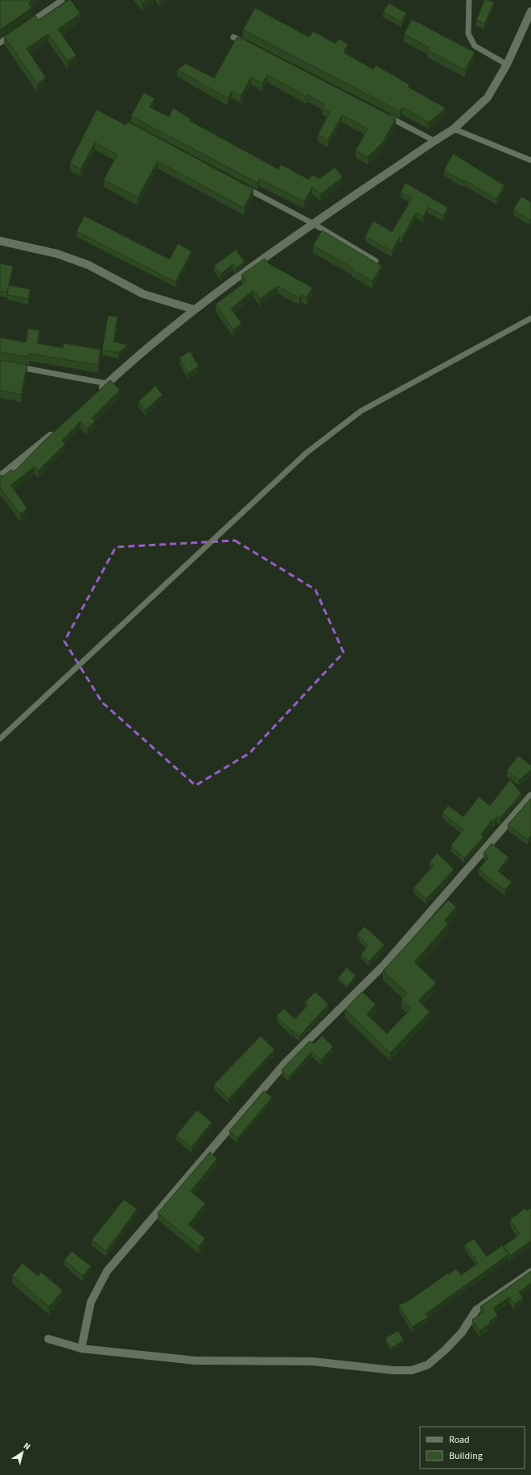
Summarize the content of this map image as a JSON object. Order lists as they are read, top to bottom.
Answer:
{
  "legend": ["Road", "Building"],
  "north": "top right"
}
